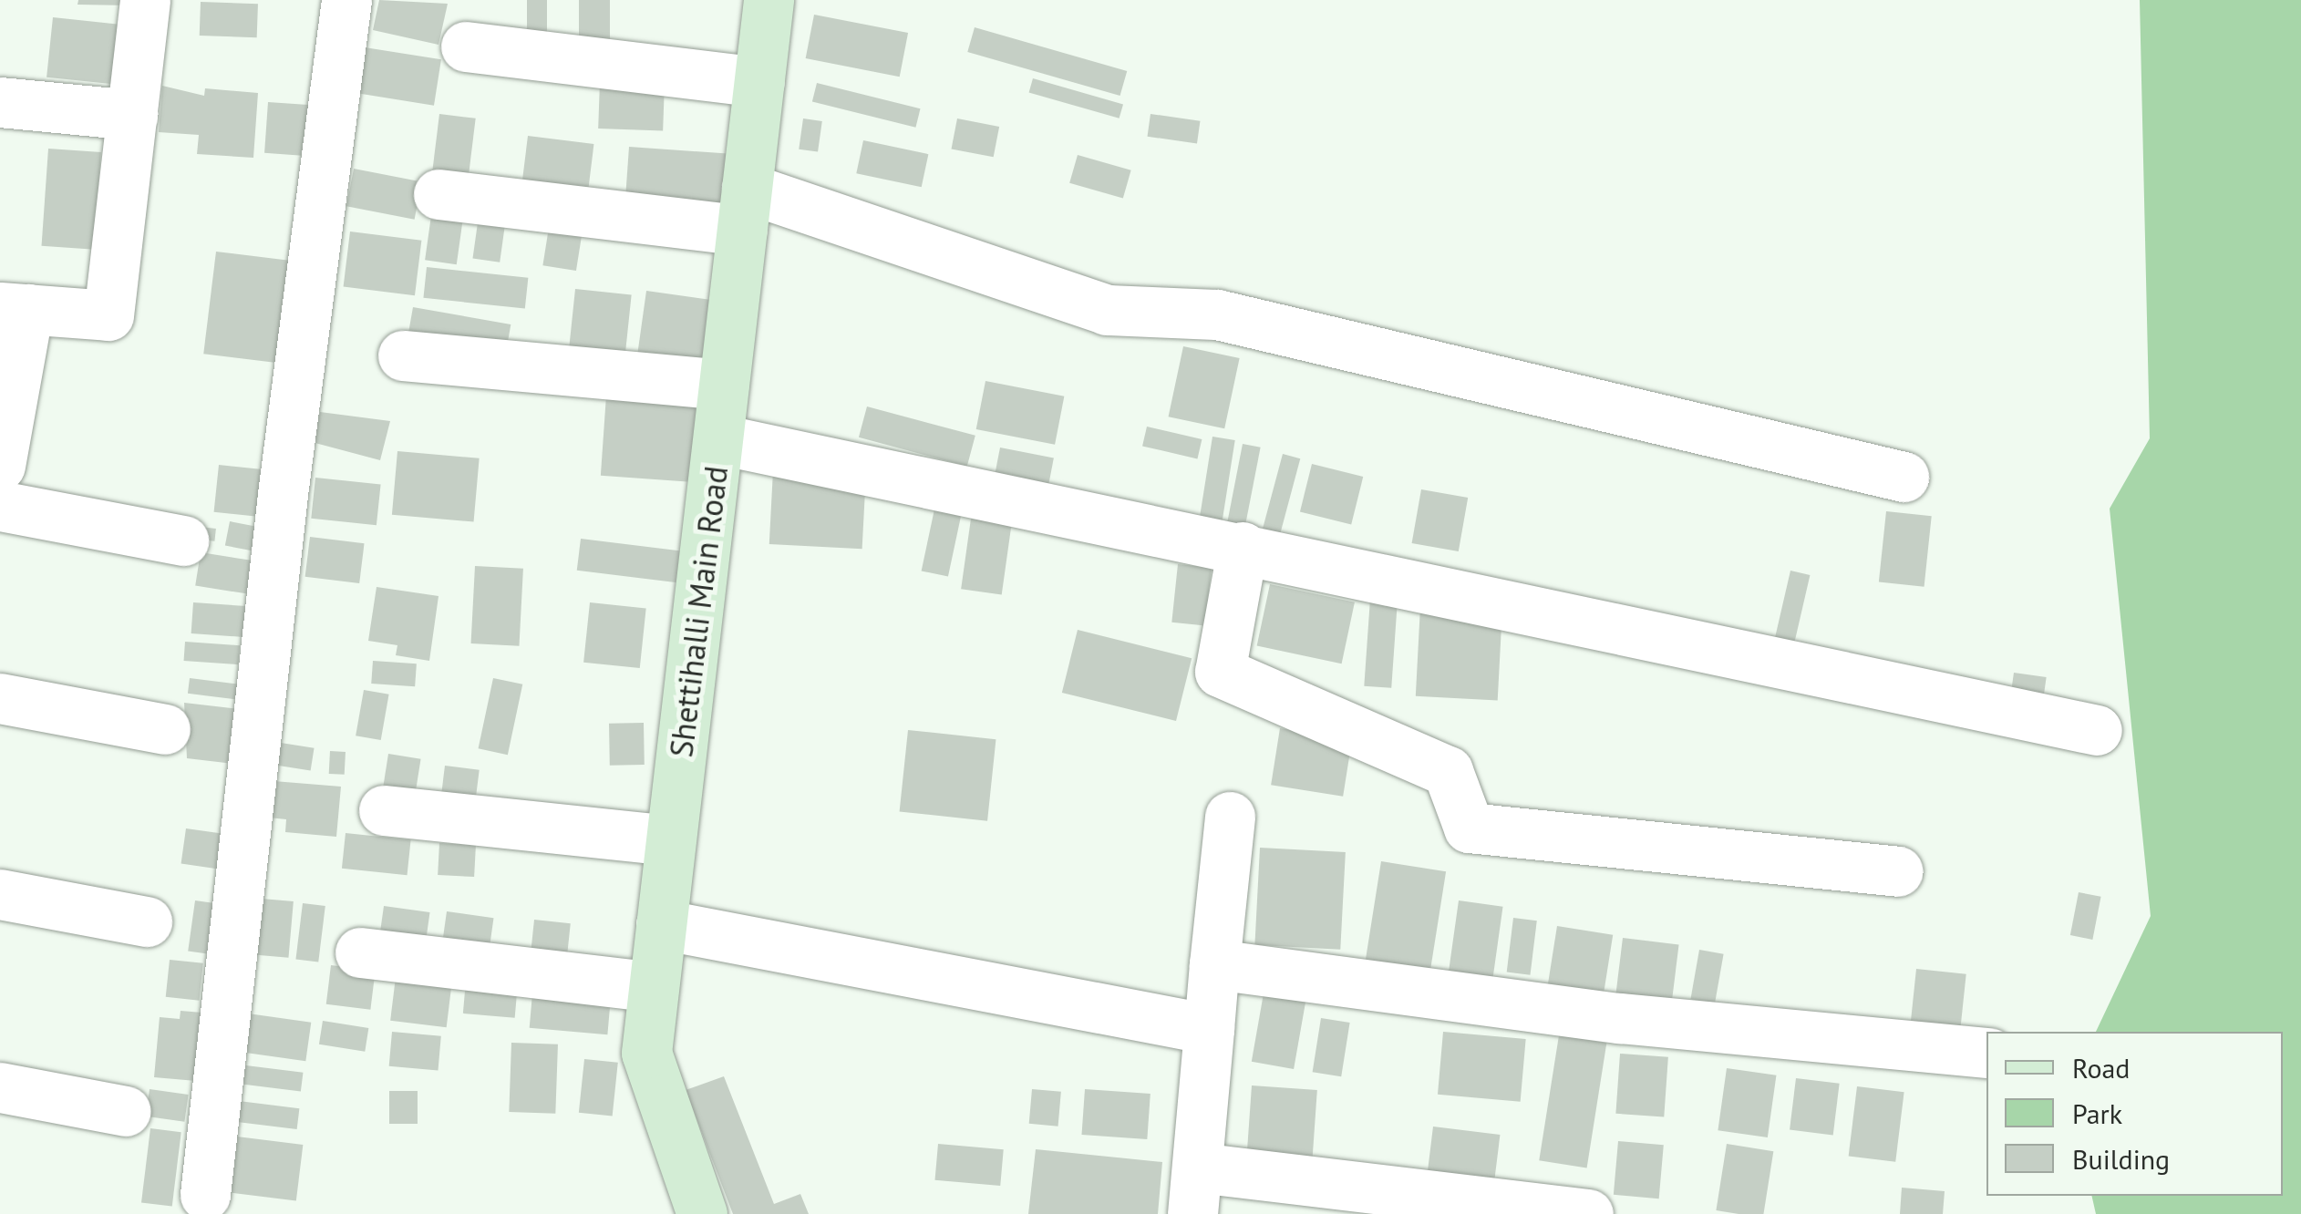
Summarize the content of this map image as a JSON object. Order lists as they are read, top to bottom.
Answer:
{
  "streets": {
    "street": ["Shettihalli Main Road"]
  },
  "legend": ["Road", "Park", "Building"]
}
